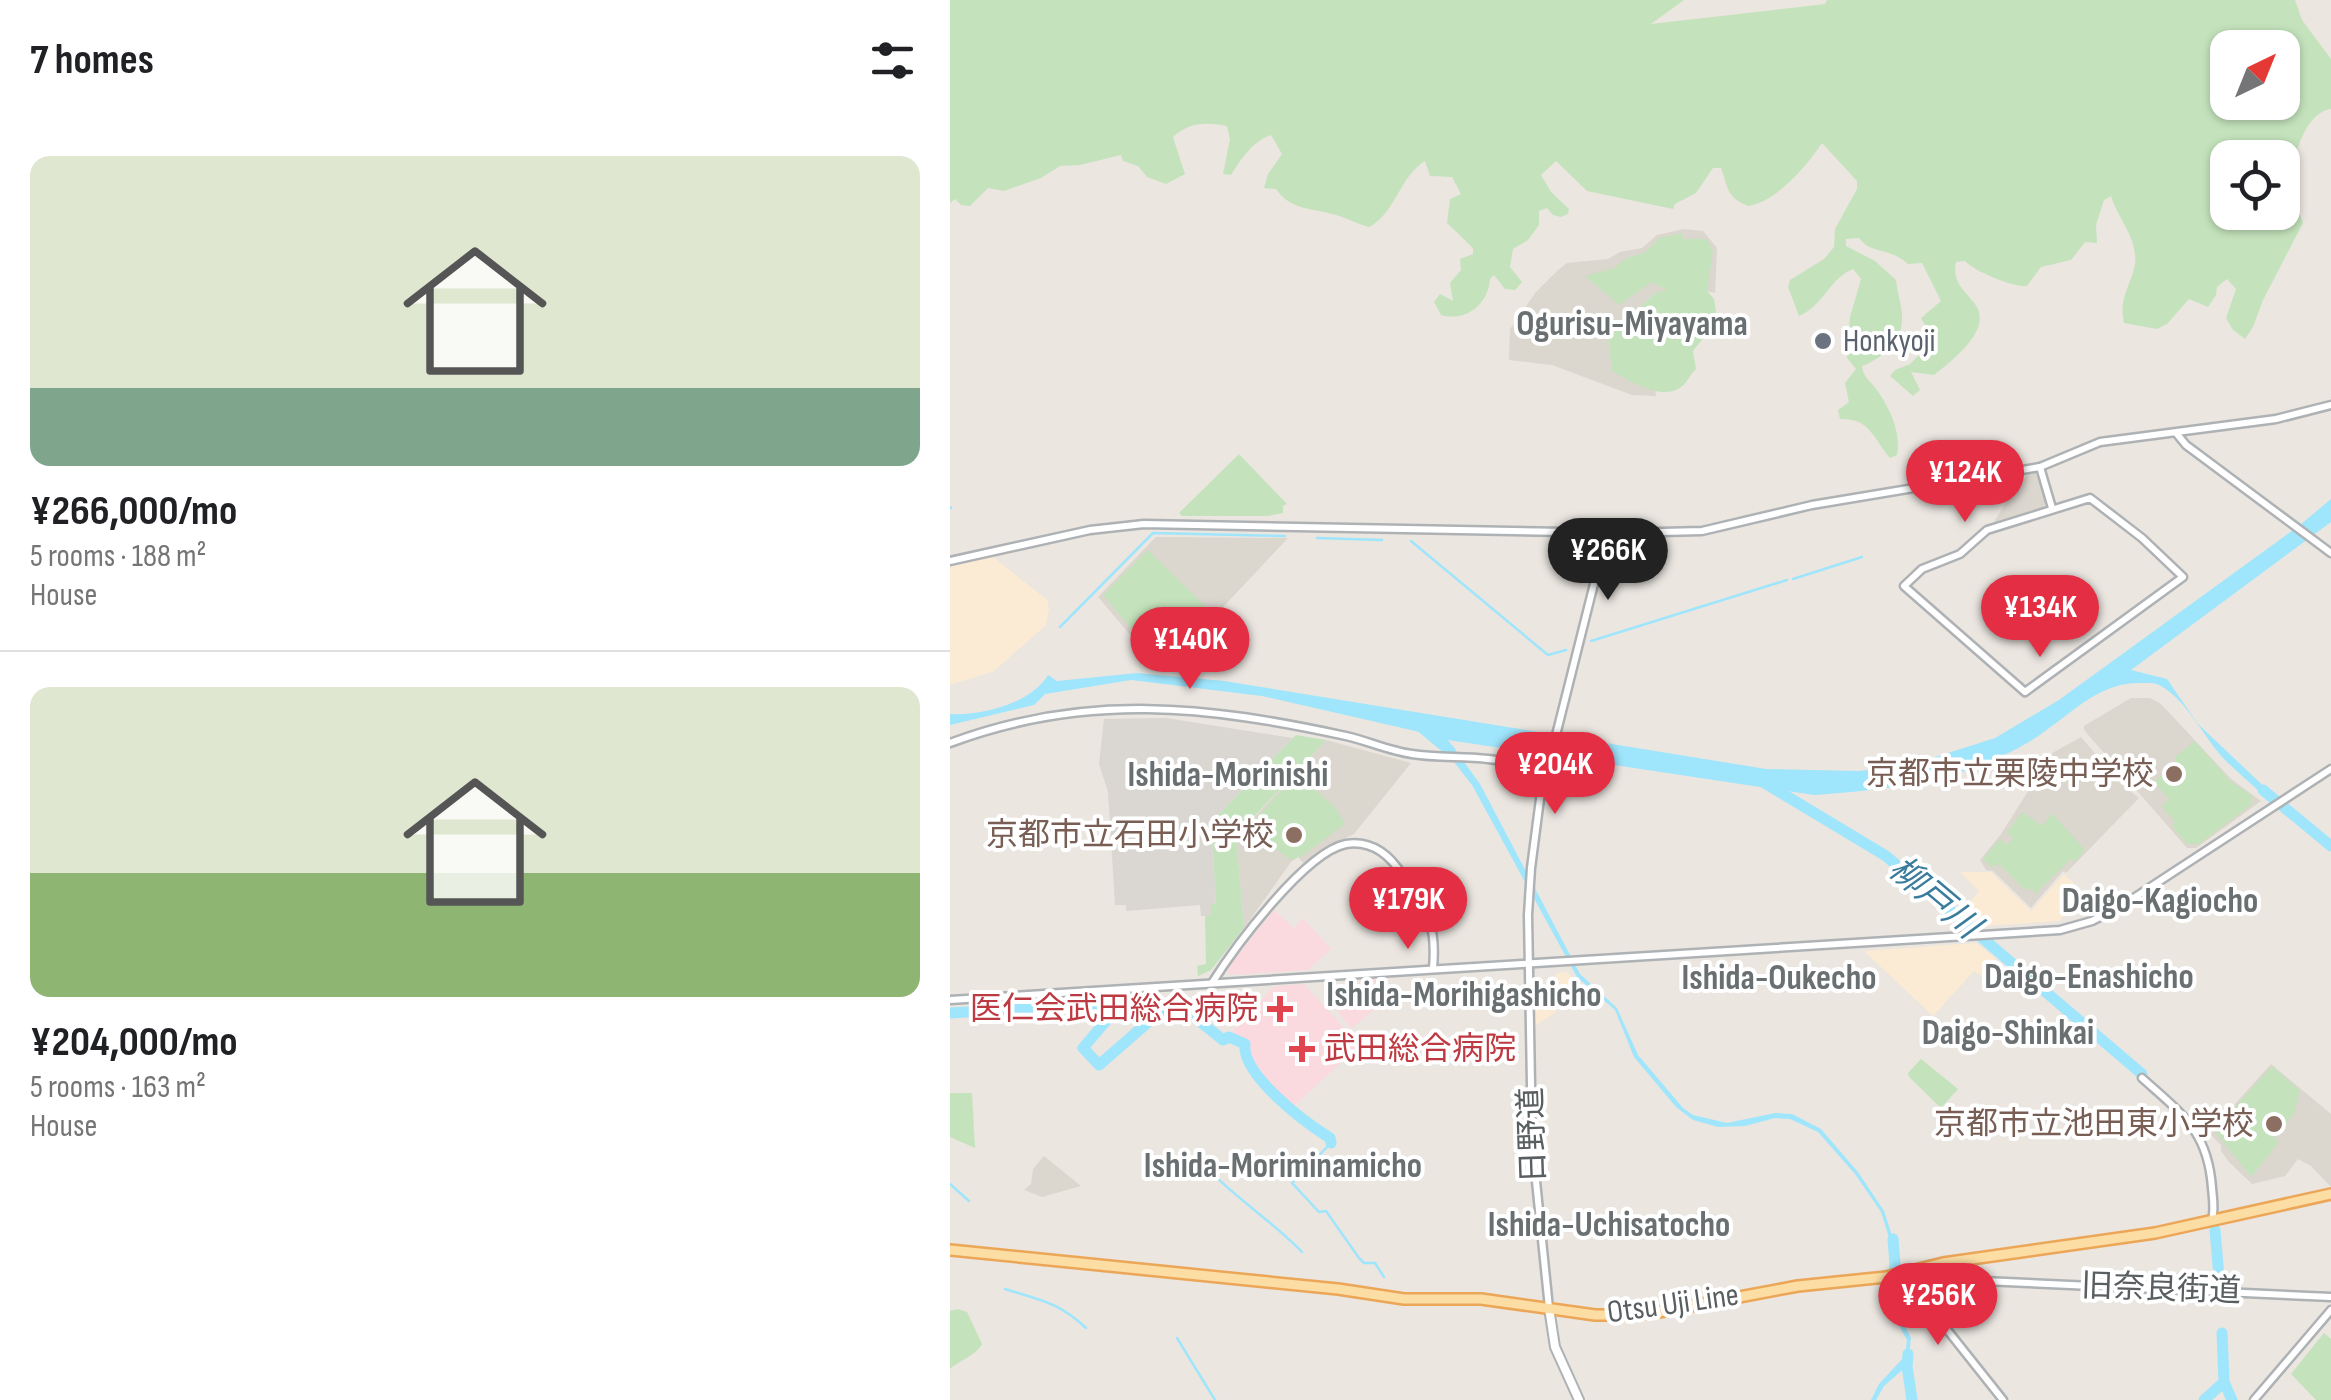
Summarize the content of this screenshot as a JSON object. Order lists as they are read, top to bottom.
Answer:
{
  "streets": {
    "main road": ["Otsu Uji Line"],
    "street": ["日野道", "旧奈良街道"]
  },
  "crossings": [
    ["日野道", "Otsu Uji Line"]
  ],
  "districts": [
    "Ogurisu-Miyayama",
    "Ishida-Morinishi",
    "Daigo-Kagiocho",
    "Daigo-Enashicho",
    "Ishida-Oukecho",
    "Ishida-Morihigashicho",
    "Daigo-Shinkai",
    "Ishida-Moriminamicho",
    "Ishida-Uchisatocho"
  ],
  "water": ["柳戸川"],
  "places": {
    "other": [
      "Honkyoji",
      "京都市立栗陵中学校",
      "京都市立石田小学校",
      "京都市立池田東小学校"
    ],
    "health": ["医仁会武田総合病院", "武田総合病院"]
  },
  "north": "top right",
  "page": {
    "heading": "7 homes",
    "list": [
      {
        "name": "¥266,000/mo",
        "note": "5 rooms · 188 m² · House"
      },
      {
        "name": "¥204,000/mo",
        "note": "5 rooms · 163 m² · House"
      }
    ],
    "price": [
      "¥124K",
      "¥266K",
      "¥134K",
      "¥140K",
      "¥204K",
      "¥179K",
      "¥256K"
    ]
  }
}
